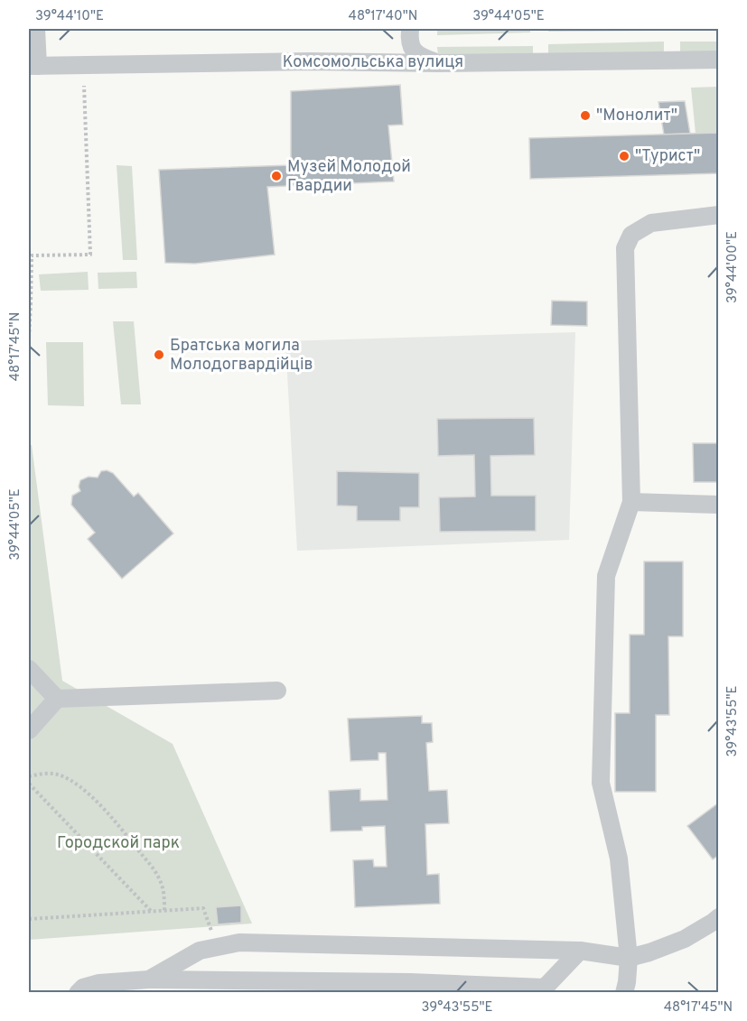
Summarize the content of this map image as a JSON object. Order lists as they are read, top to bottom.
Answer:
{
  "streets": {
    "street": ["Комсомольська вулиця"]
  },
  "parks": ["Городской парк"],
  "places": [
    "\"Монолит\"",
    "\"Турист\"",
    "Музей Молодой Гвардии",
    "Братська могила Молодогвардійців"
  ],
  "coordinates": [
    "39°44'10\"E",
    "48°17'40\"N",
    "39°44'05\"E",
    "39°44'00\"E",
    "48°17'45\"N",
    "39°43'55\"E"
  ]
}
